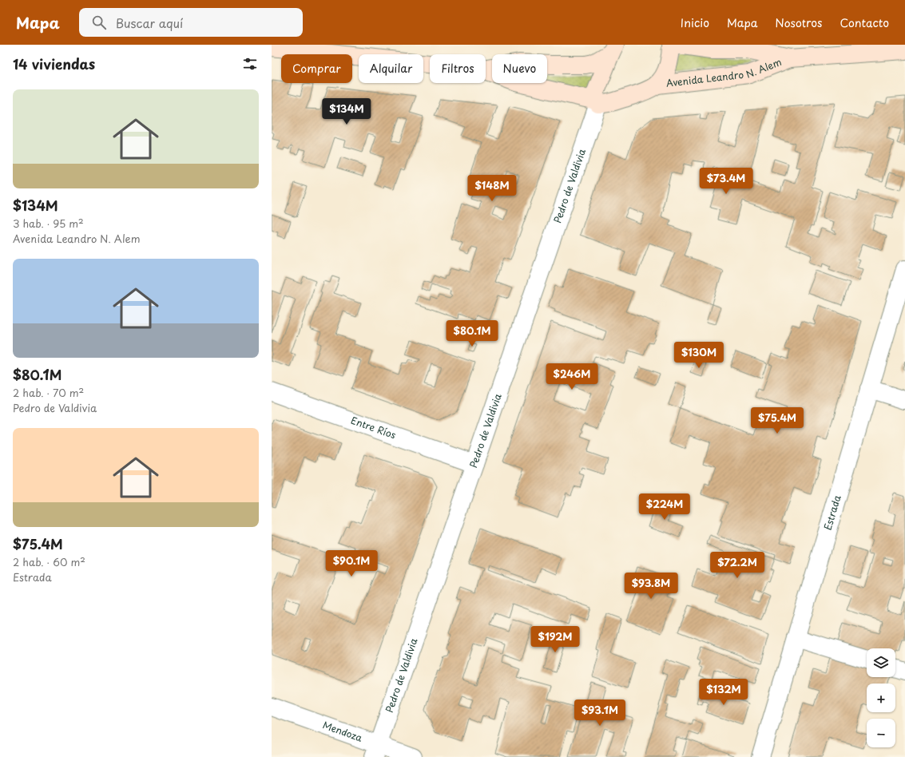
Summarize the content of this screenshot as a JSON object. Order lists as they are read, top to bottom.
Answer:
{
  "streets": {
    "street": [
      "Avenida Leandro N. Alem",
      "Pedro de Valdivia",
      "Entre Ríos",
      "Estrada",
      "Mendoza"
    ]
  },
  "crossings": [
    ["Pedro de Valdivia", "Entre Ríos"],
    ["Pedro de Valdivia", "Mendoza"]
  ],
  "page": {
    "header": "Mapa",
    "search": "Buscar aquí",
    "nav": [
      "Inicio",
      "Mapa",
      "Nosotros",
      "Contacto"
    ],
    "heading": "14 viviendas",
    "chip": [
      "Comprar",
      "Alquilar",
      "Filtros",
      "Nuevo"
    ],
    "list": [
      {
        "name": "$134M",
        "note": "3 hab. · 95 m² · Avenida Leandro N. Alem"
      },
      {
        "name": "$80.1M",
        "note": "2 hab. · 70 m² · Pedro de Valdivia"
      },
      {
        "name": "$75.4M",
        "note": "2 hab. · 60 m² · Estrada"
      }
    ],
    "price": [
      "$134M",
      "$73.4M",
      "$148M",
      "$80.1M",
      "$130M",
      "$246M",
      "$75.4M",
      "$224M",
      "$90.1M",
      "$72.2M",
      "$93.8M",
      "$192M",
      "$132M",
      "$93.1M"
    ],
    "map_buttons": ["+", "−"]
  }
}
